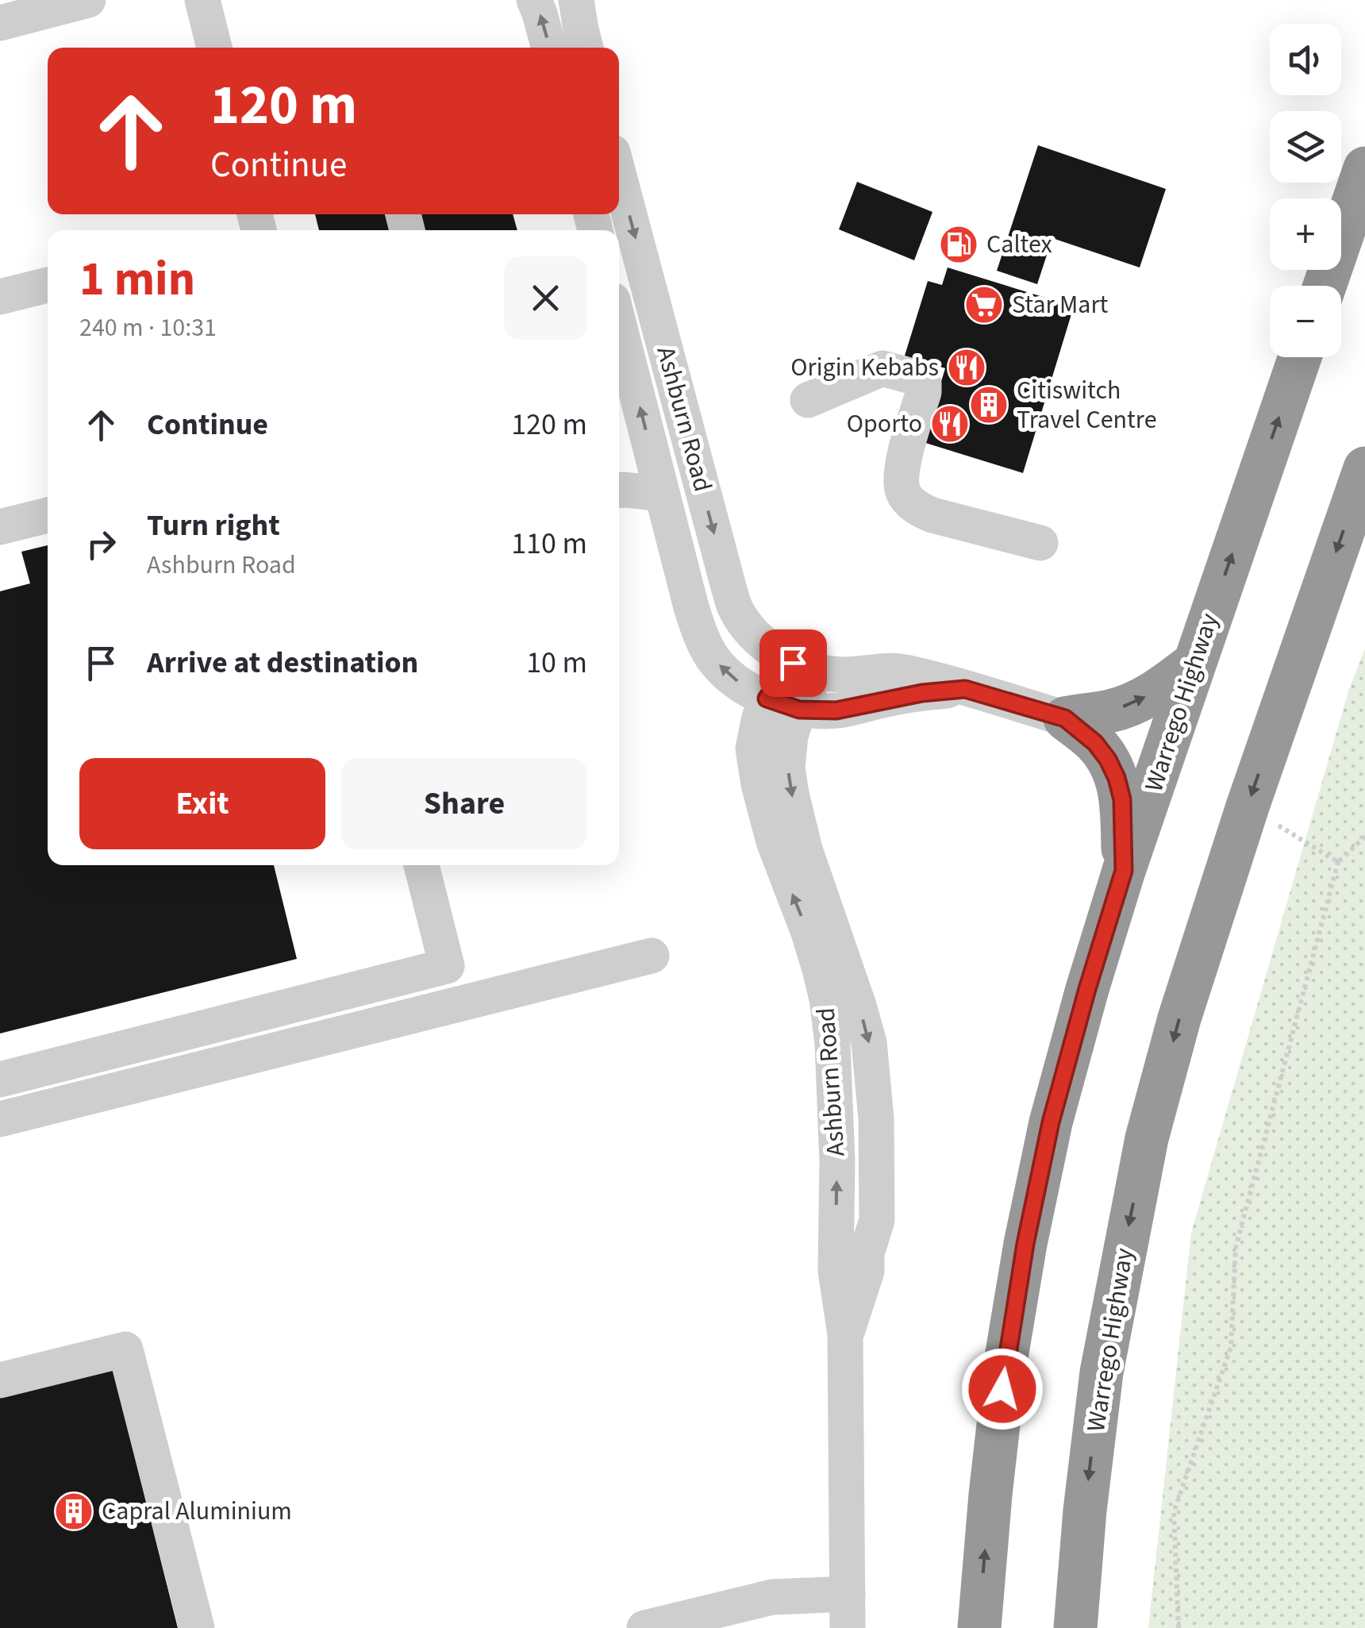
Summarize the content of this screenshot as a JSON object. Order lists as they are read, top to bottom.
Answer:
{
  "streets": {
    "highway": ["Warrego Highway"],
    "street": ["Ashburn Road"]
  },
  "places": {
    "fuel station": ["Caltex"],
    "supermarket": ["Star Mart"],
    "restaurant": ["Origin Kebabs", "Oporto"],
    "building": ["Citiswitch Travel Centre", "Capral Aluminium"]
  },
  "page": {
    "map_buttons": ["+", "−"],
    "turn": ["120 m", "Continue"],
    "heading": ["1 min", "240 m · 10:31"],
    "list": [
      {
        "name": "Continue",
        "value": "120 m"
      },
      {
        "name": "Turn right",
        "note": "Ashburn Road",
        "value": "110 m"
      },
      {
        "name": "Arrive at destination",
        "value": "10 m"
      }
    ],
    "buttons": ["Exit", "Share"]
  }
}
